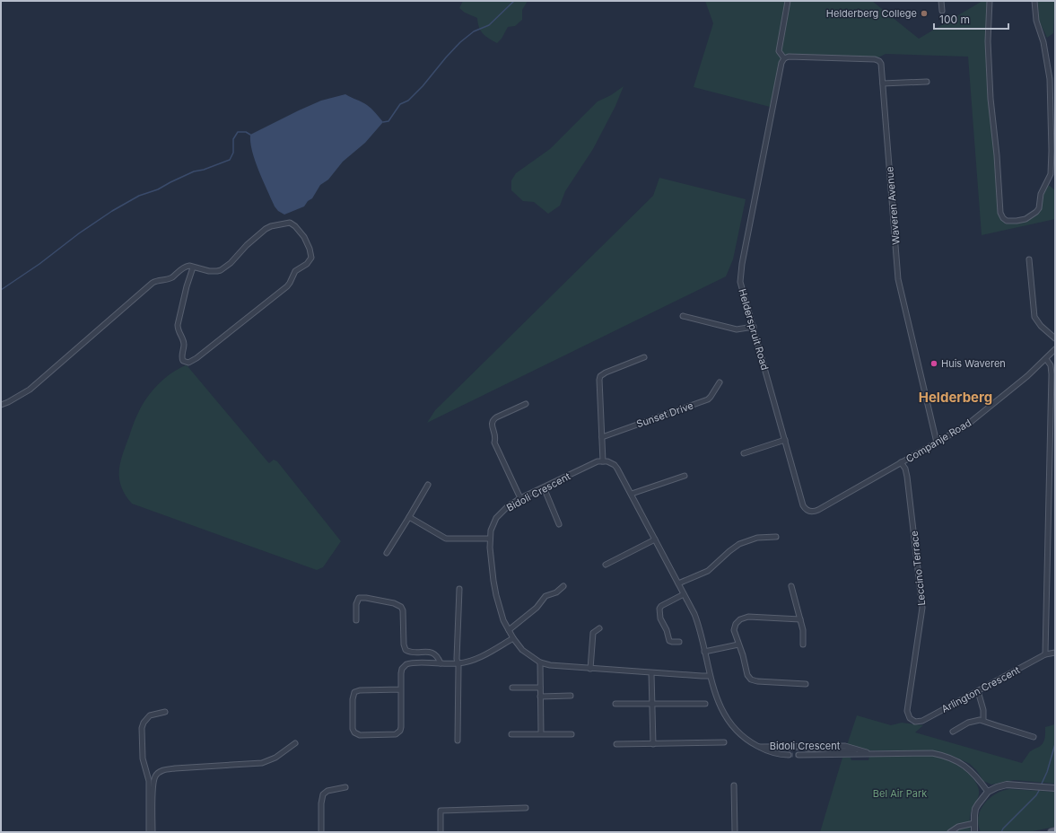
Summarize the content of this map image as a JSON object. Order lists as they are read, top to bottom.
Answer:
{
  "streets": {
    "street": [
      "Waveren Avenue",
      "Helderspruit Road",
      "Sunset Drive",
      "Companje Road",
      "Bidoli Crescent",
      "Leccino Terrace",
      "Arlington Crescent"
    ]
  },
  "crossings": [
    ["Waveren Avenue", "Helderspruit Road"],
    ["Waveren Avenue", "Companje Road"],
    ["Helderspruit Road", "Companje Road"],
    ["Companje Road", "Leccino Terrace"],
    ["Leccino Terrace", "Arlington Crescent"]
  ],
  "districts": ["Helderberg"],
  "parks": ["Bel Air Park"],
  "places": ["Helderberg College", "Huis Waveren"],
  "scale_bar": "100 m"
}
